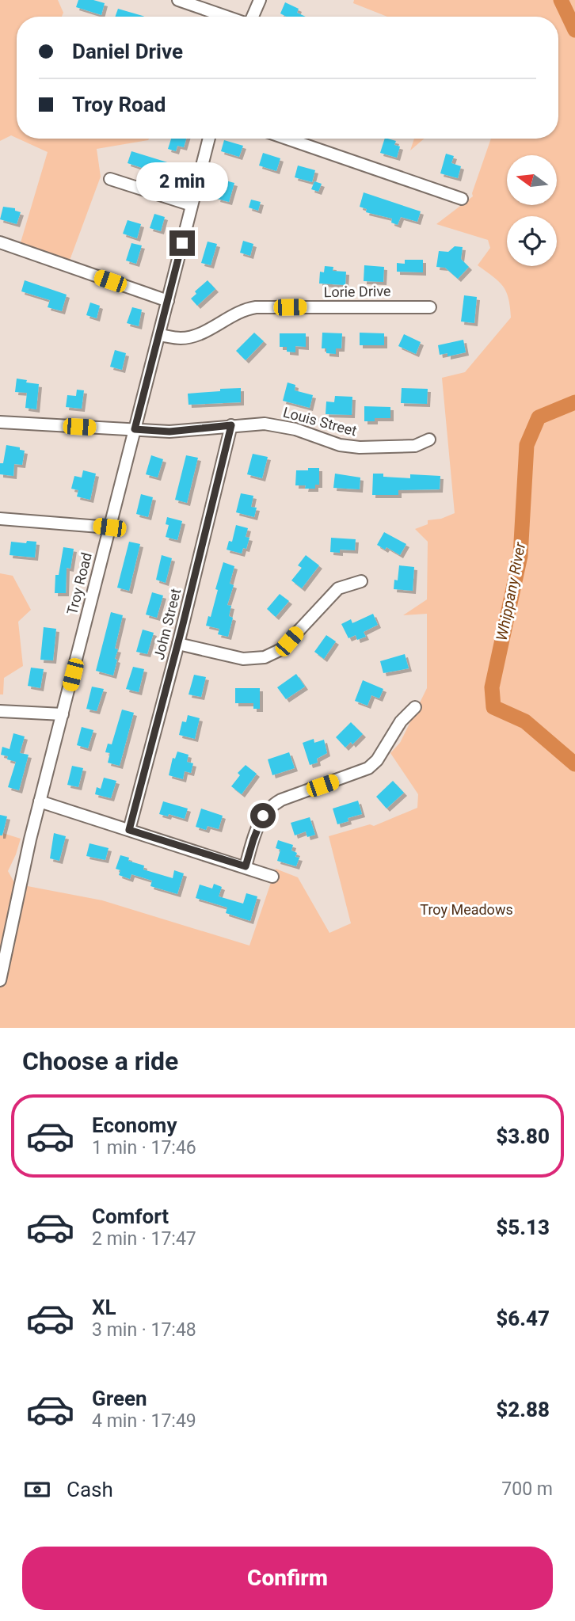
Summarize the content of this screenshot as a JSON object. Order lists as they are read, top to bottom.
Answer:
{
  "streets": {
    "street": [
      "Lorie Drive",
      "Louis Street",
      "Troy Road",
      "John Street"
    ]
  },
  "crossings": [
    ["Lorie Drive", "Troy Road"],
    ["Louis Street", "Troy Road"],
    ["Louis Street", "John Street"]
  ],
  "water": ["Whippany River"],
  "parks": ["Troy Meadows"],
  "north": "left",
  "page": {
    "banner": ["Daniel Drive", "Troy Road"],
    "bubble": "2 min",
    "heading": "Choose a ride",
    "list": [
      {
        "name": "Economy",
        "note": "1 min · 17:46",
        "value": "$3.80"
      },
      {
        "name": "Comfort",
        "note": "2 min · 17:47",
        "value": "$5.13"
      },
      {
        "name": "XL",
        "note": "3 min · 17:48",
        "value": "$6.47"
      },
      {
        "name": "Green",
        "note": "4 min · 17:49",
        "value": "$2.88"
      }
    ],
    "pay": ["Cash", "700 m"],
    "buttons": "Confirm"
  }
}
